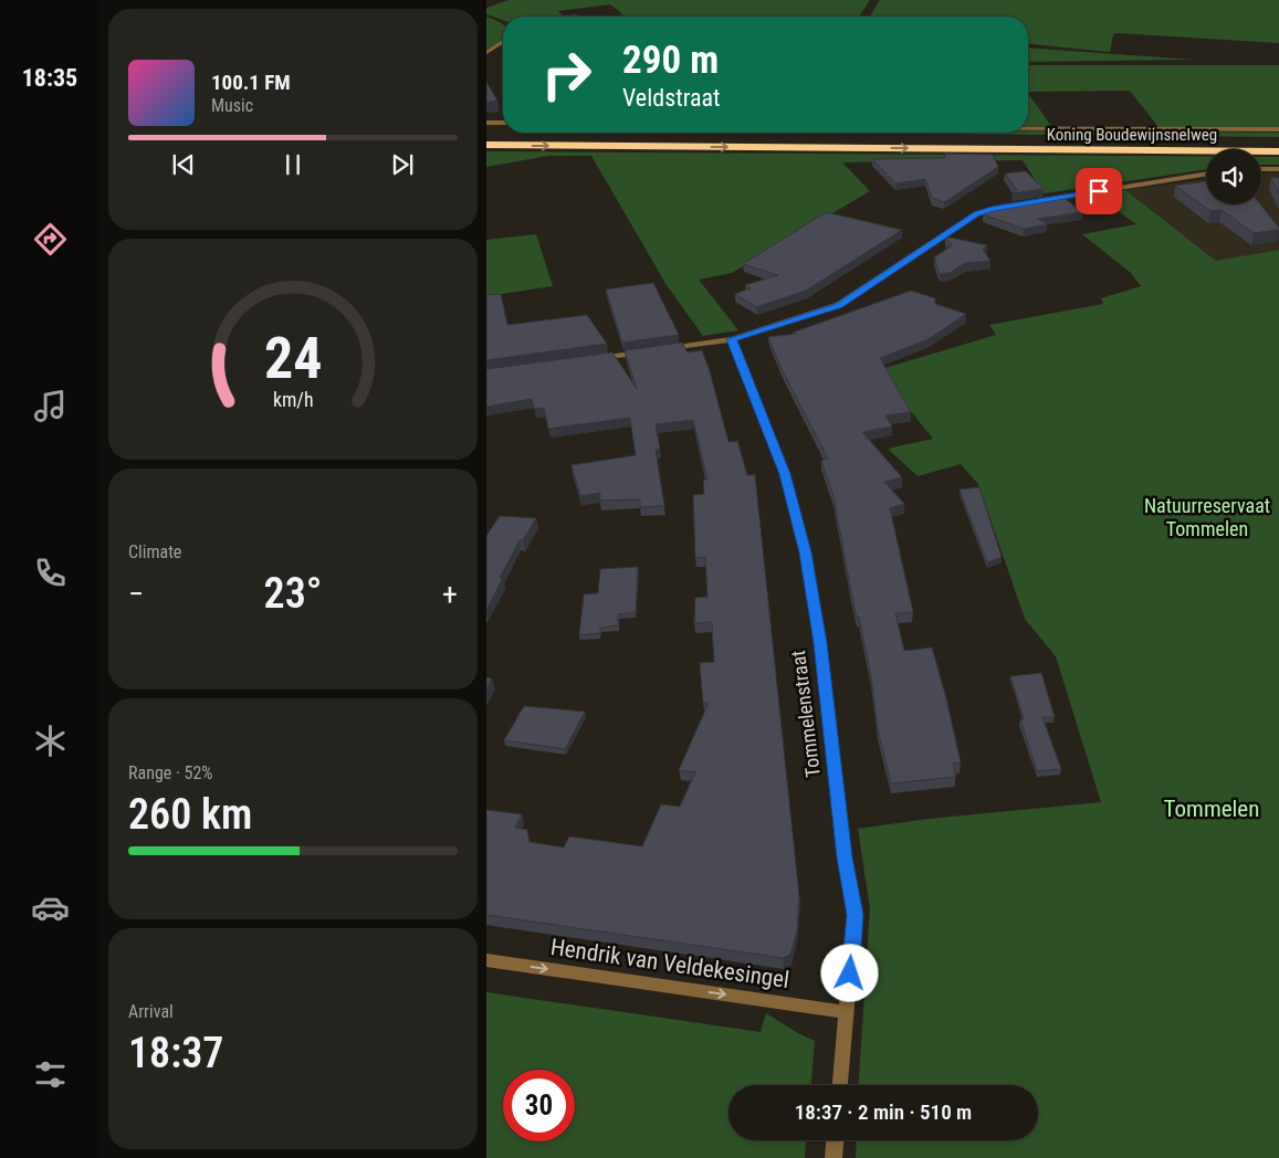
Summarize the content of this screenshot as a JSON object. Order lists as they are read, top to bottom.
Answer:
{
  "streets": {
    "highway": ["Koning Boudewijnsnelweg"],
    "street": ["Tommelenstraat", "Hendrik van Veldekesingel"]
  },
  "crossings": [
    ["Tommelenstraat", "Hendrik van Veldekesingel"]
  ],
  "one_way": ["Hendrik van Veldekesingel"],
  "parks": ["Natuurreservaat Tommelen", "Tommelen"],
  "page": {
    "tabs": "18:35",
    "turn": ["290 m", "Veldstraat"],
    "song": ["100.1 FM", "Music"],
    "tile": [
      "Climate",
      ["Range · 52%", "260 km"],
      ["Arrival", "18:37"]
    ],
    "heat": ["−", "23°", "+"],
    "limit": "30",
    "trip": "18:37 · 2 min · 510 m",
    "gauge": ["24", "km/h"]
  }
}
